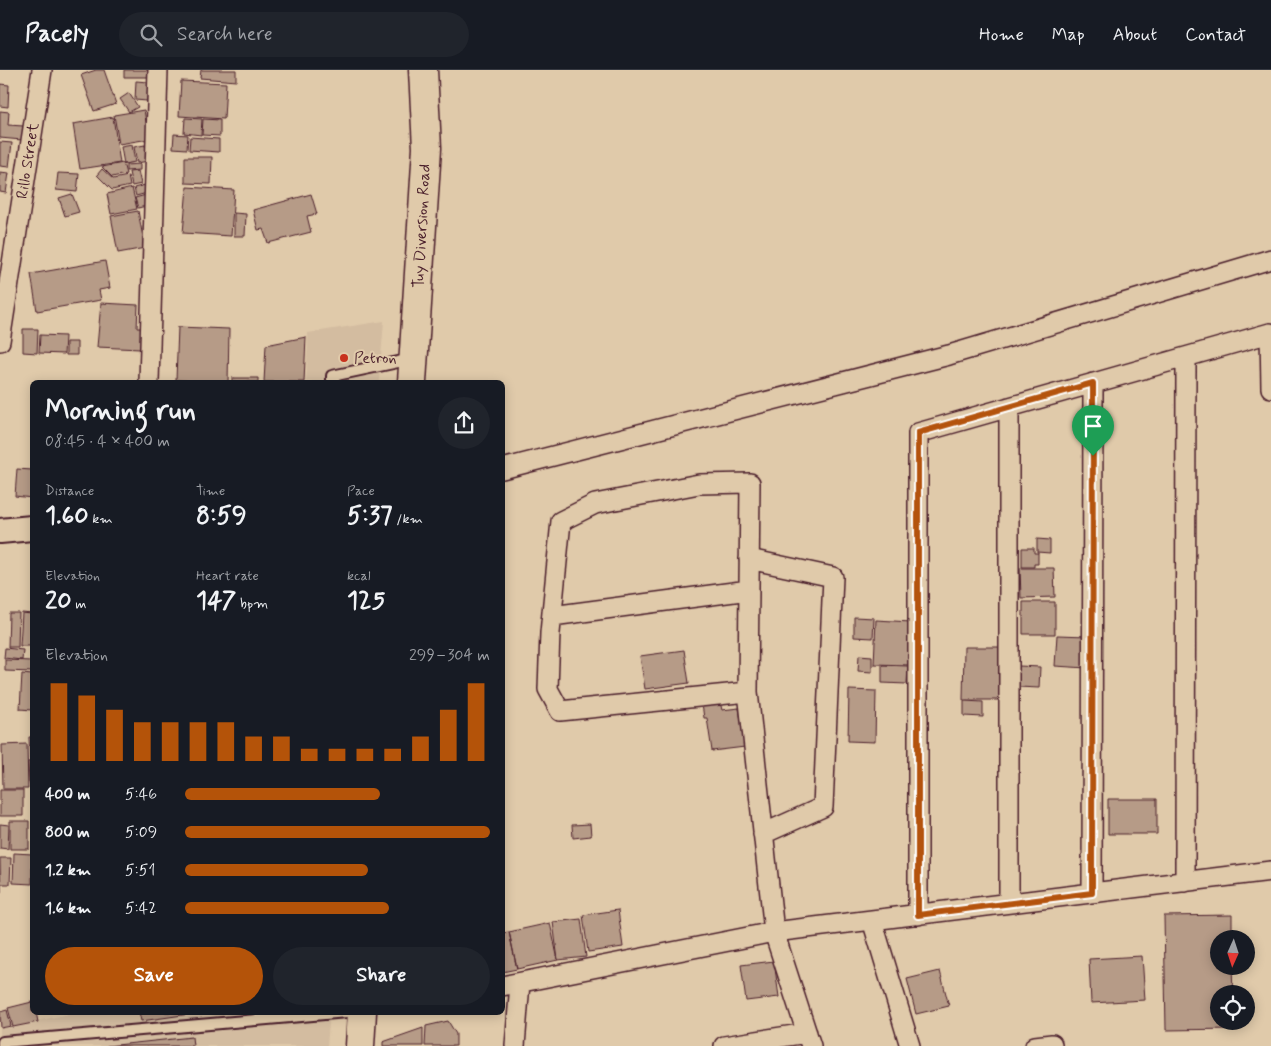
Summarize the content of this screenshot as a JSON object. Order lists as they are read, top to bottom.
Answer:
{
  "streets": {
    "main road": ["Tuy Diversion Road"],
    "street": ["Rillo Street"]
  },
  "places": ["Petron"],
  "north": "bottom",
  "page": {
    "header": "Pacely",
    "search": "Search here",
    "nav": [
      "Home",
      "Map",
      "About",
      "Contact"
    ],
    "heading": ["Morning run", "08:45 · 4 × 400 m"],
    "stats": [
      ["Distance", "1.60 km"],
      ["Time", "8:59"],
      ["Pace", "5:37 /km"],
      ["Elevation", "20 m"],
      ["Heart rate", "147 bpm"],
      ["kcal", "125"]
    ],
    "chart": ["Elevation", "299–304 m"],
    "list": [
      {
        "name": "400 m",
        "note": "5:46"
      },
      {
        "name": "800 m",
        "note": "5:09"
      },
      {
        "name": "1.2 km",
        "note": "5:51"
      },
      {
        "name": "1.6 km",
        "note": "5:42"
      }
    ],
    "buttons": ["Save", "Share"]
  }
}
